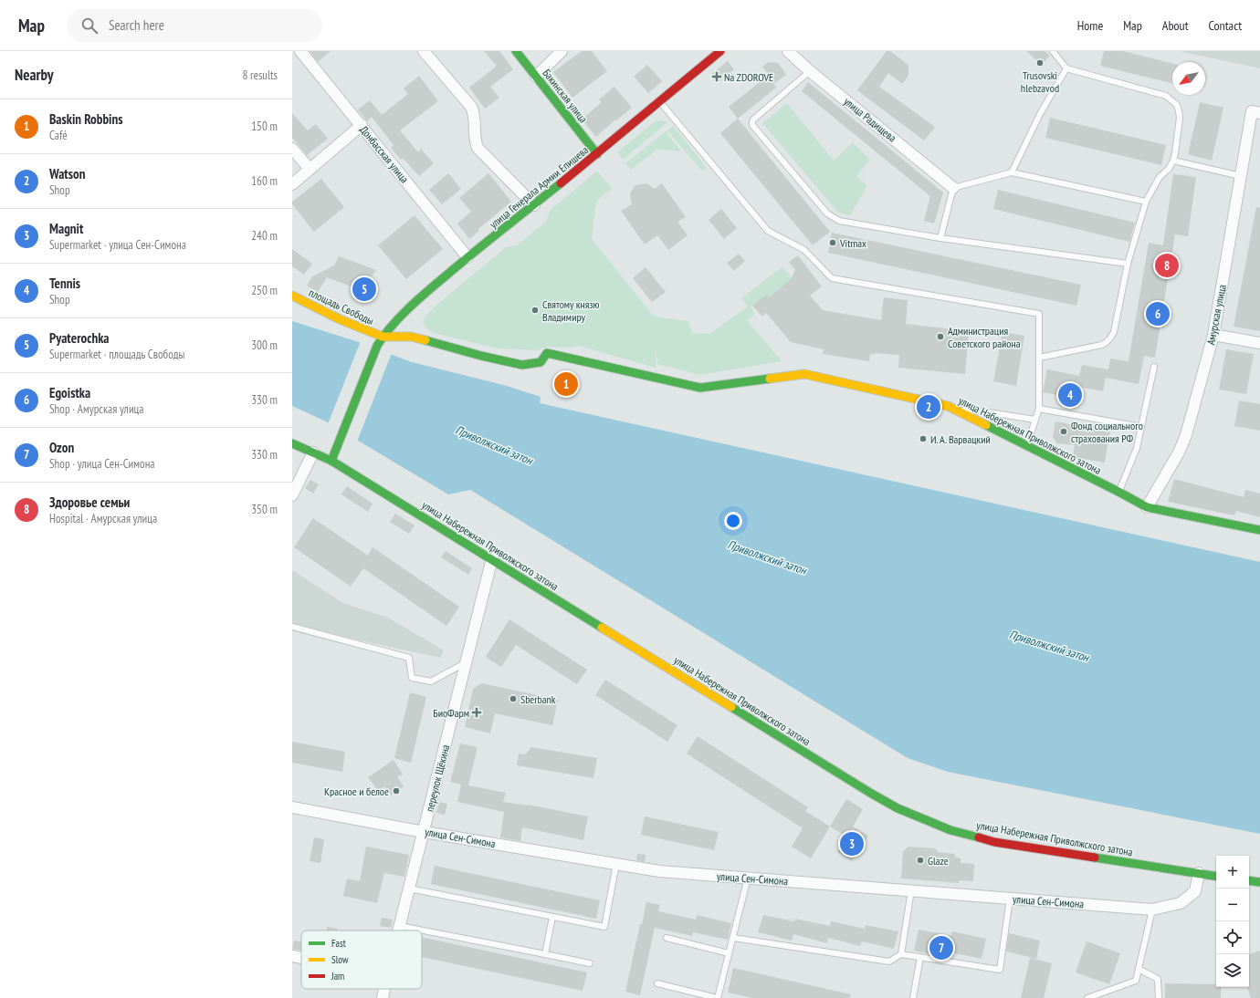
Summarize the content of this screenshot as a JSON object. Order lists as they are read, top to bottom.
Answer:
{
  "streets": {
    "main road": [
      "Бакинская улица",
      "улица Генерала Армии Епишева",
      "площадь Свободы",
      "улица Набережная Приволжского затона"
    ],
    "street": [
      "улица Радищева",
      "Донбасская улица",
      "Амурская улица",
      "переулок Щёкина",
      "улица Сен-Симона"
    ]
  },
  "crossings": [
    ["Бакинская улица", "улица Генерала Армии Епишева"],
    ["Донбасская улица", "улица Генерала Армии Епишева"],
    ["улица Генерала Армии Епишева", "площадь Свободы"],
    ["улица Генерала Армии Епишева", "улица Набережная Приволжского затона"],
    ["площадь Свободы", "улица Набережная Приволжского затона"],
    ["Амурская улица", "улица Набережная Приволжского затона"],
    ["улица Набережная Приволжского затона", "переулок Щёкина"],
    ["улица Набережная Приволжского затона", "улица Сен-Симона"],
    ["переулок Щёкина", "улица Сен-Симона"]
  ],
  "water": ["Приволжский затон"],
  "places": {
    "other": [
      "Trusovski hlebzavod",
      "Vitmax",
      "Святому князю Владимиру",
      "Администрация Советского района",
      "Фонд социального страхования РФ",
      "И. А. Варвацкий",
      "Sberbank",
      "Красное и белое",
      "Glaze"
    ],
    "health": ["Na ZDOROVE", "БиоФарм"]
  },
  "legend": ["Fast", "Slow", "Jam"],
  "north": "bottom left",
  "page": {
    "header": "Map",
    "search": "Search here",
    "nav": [
      "Home",
      "Map",
      "About",
      "Contact"
    ],
    "heading": ["Nearby", "8 results"],
    "list": [
      {
        "mark": "1",
        "name": "Baskin Robbins",
        "note": "Café",
        "value": "150 m"
      },
      {
        "mark": "2",
        "name": "Watson",
        "note": "Shop",
        "value": "160 m"
      },
      {
        "mark": "3",
        "name": "Magnit",
        "note": "Supermarket · улица Сен-Симона",
        "value": "240 m"
      },
      {
        "mark": "4",
        "name": "Tennis",
        "note": "Shop",
        "value": "250 m"
      },
      {
        "mark": "5",
        "name": "Pyaterochka",
        "note": "Supermarket · площадь Свободы",
        "value": "300 m"
      },
      {
        "mark": "6",
        "name": "Egoistka",
        "note": "Shop · Амурская улица",
        "value": "330 m"
      },
      {
        "mark": "7",
        "name": "Ozon",
        "note": "Shop · улица Сен-Симона",
        "value": "330 m"
      },
      {
        "mark": "8",
        "name": "Здоровье семьи",
        "note": "Hospital · Амурская улица",
        "value": "350 m"
      }
    ],
    "pins": [
      "8",
      "5",
      "6",
      "1",
      "4",
      "2",
      "3",
      "7"
    ],
    "map_buttons": ["+", "−"]
  }
}
